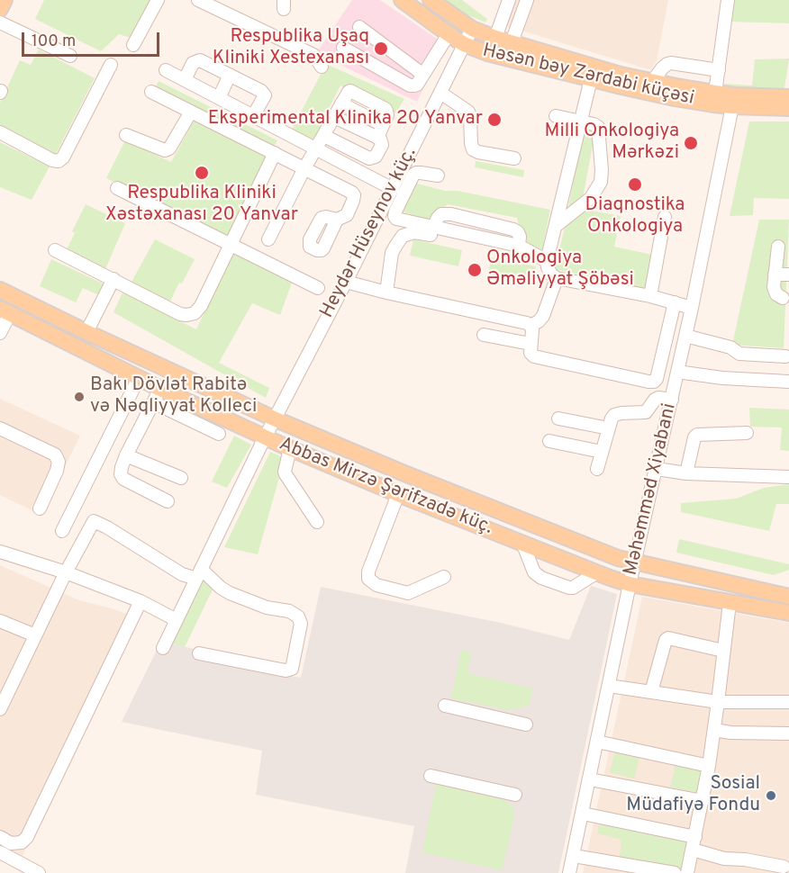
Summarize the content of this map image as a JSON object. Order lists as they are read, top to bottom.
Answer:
{
  "streets": {
    "main road": ["Həsən bəy Zərdabi küçəsi", "Abbas Mirzə Şərifzadə küç."],
    "street": ["Heydər Hüseynov küç.", "Məhəmməd Xiyabani"]
  },
  "crossings": [
    ["Həsən bəy Zərdabi küçəsi", "Heydər Hüseynov küç."],
    ["Həsən bəy Zərdabi küçəsi", "Məhəmməd Xiyabani"],
    ["Heydər Hüseynov küç.", "Abbas Mirzə Şərifzadə küç."],
    ["Abbas Mirzə Şərifzadə küç.", "Məhəmməd Xiyabani"]
  ],
  "places": [
    "Respublika Uşaq Kliniki Xestexanası",
    "Eksperimental Klinika 20 Yanvar",
    "Milli Onkologiya Mərkəzi",
    "Respublika Kliniki Xəstəxanası 20 Yanvar",
    "Diaqnostika Onkologiya",
    "Onkologiya Əməliyyat Şöbəsi",
    "Bakı Dövlət Rabitə və Nəqliyyat Kolleci",
    "Sosial Müdafiyə Fondu"
  ],
  "scale_bar": "100 m"
}
